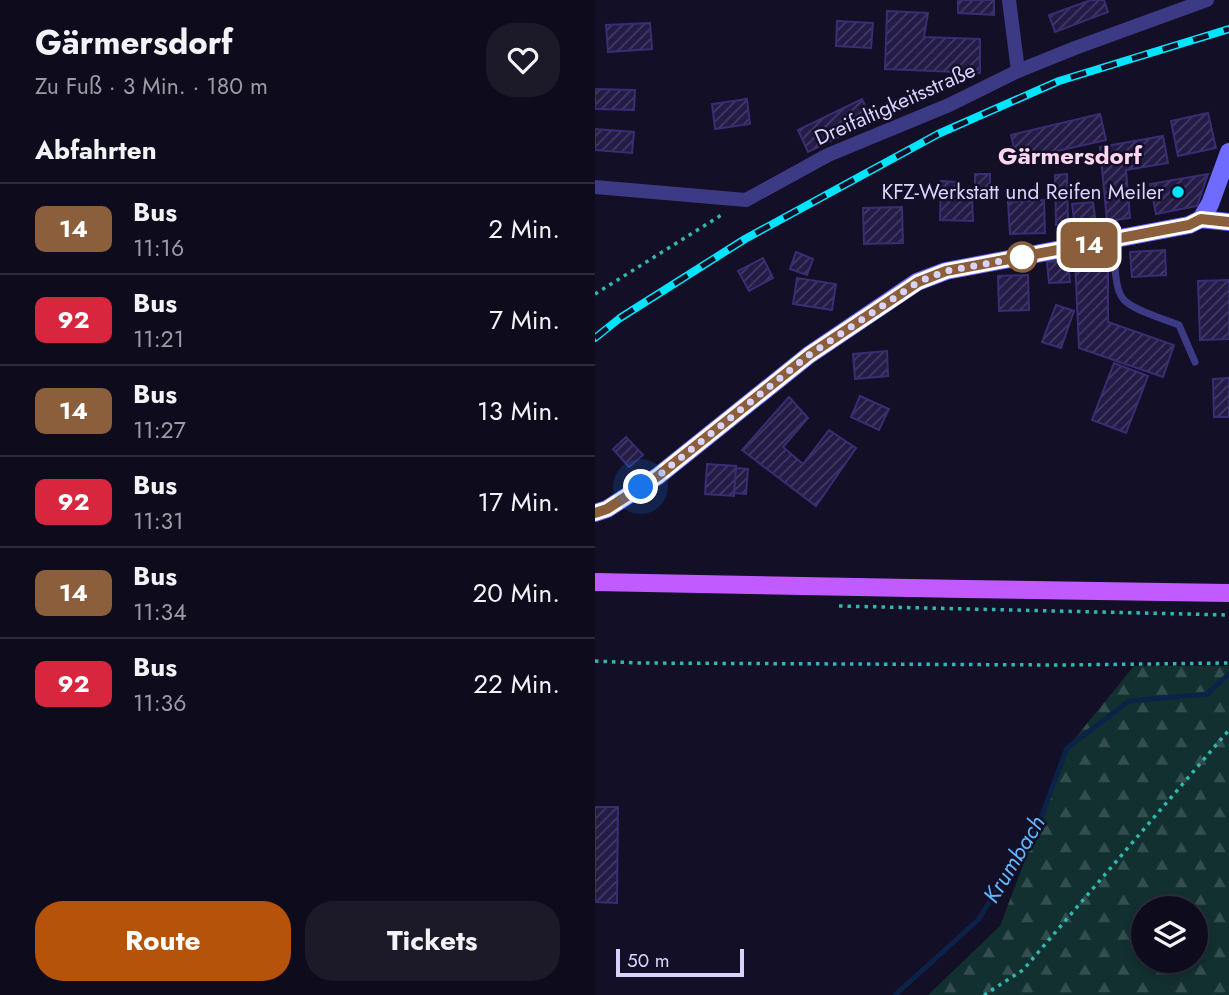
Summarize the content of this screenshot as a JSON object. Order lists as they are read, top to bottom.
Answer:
{
  "streets": {
    "street": ["Dreifaltigkeitsstraße"]
  },
  "districts": ["Gärmersdorf"],
  "water": ["Krumbach"],
  "places": ["KFZ-Werkstatt und Reifen Meiler"],
  "lines": ["bus line 14"],
  "scale_bar": "50 m",
  "page": {
    "heading": [
      ["Gärmersdorf", "Zu Fuß · 3 Min. · 180 m"],
      "Abfahrten"
    ],
    "on_map": "14",
    "list": [
      {
        "mark": "14",
        "name": "Bus",
        "note": "11:16",
        "value": "2 Min."
      },
      {
        "mark": "92",
        "name": "Bus",
        "note": "11:21",
        "value": "7 Min."
      },
      {
        "mark": "14",
        "name": "Bus",
        "note": "11:27",
        "value": "13 Min."
      },
      {
        "mark": "92",
        "name": "Bus",
        "note": "11:31",
        "value": "17 Min."
      },
      {
        "mark": "14",
        "name": "Bus",
        "note": "11:34",
        "value": "20 Min."
      },
      {
        "mark": "92",
        "name": "Bus",
        "note": "11:36",
        "value": "22 Min."
      }
    ],
    "buttons": ["Route", "Tickets"],
    "scale": "50 m"
  }
}
